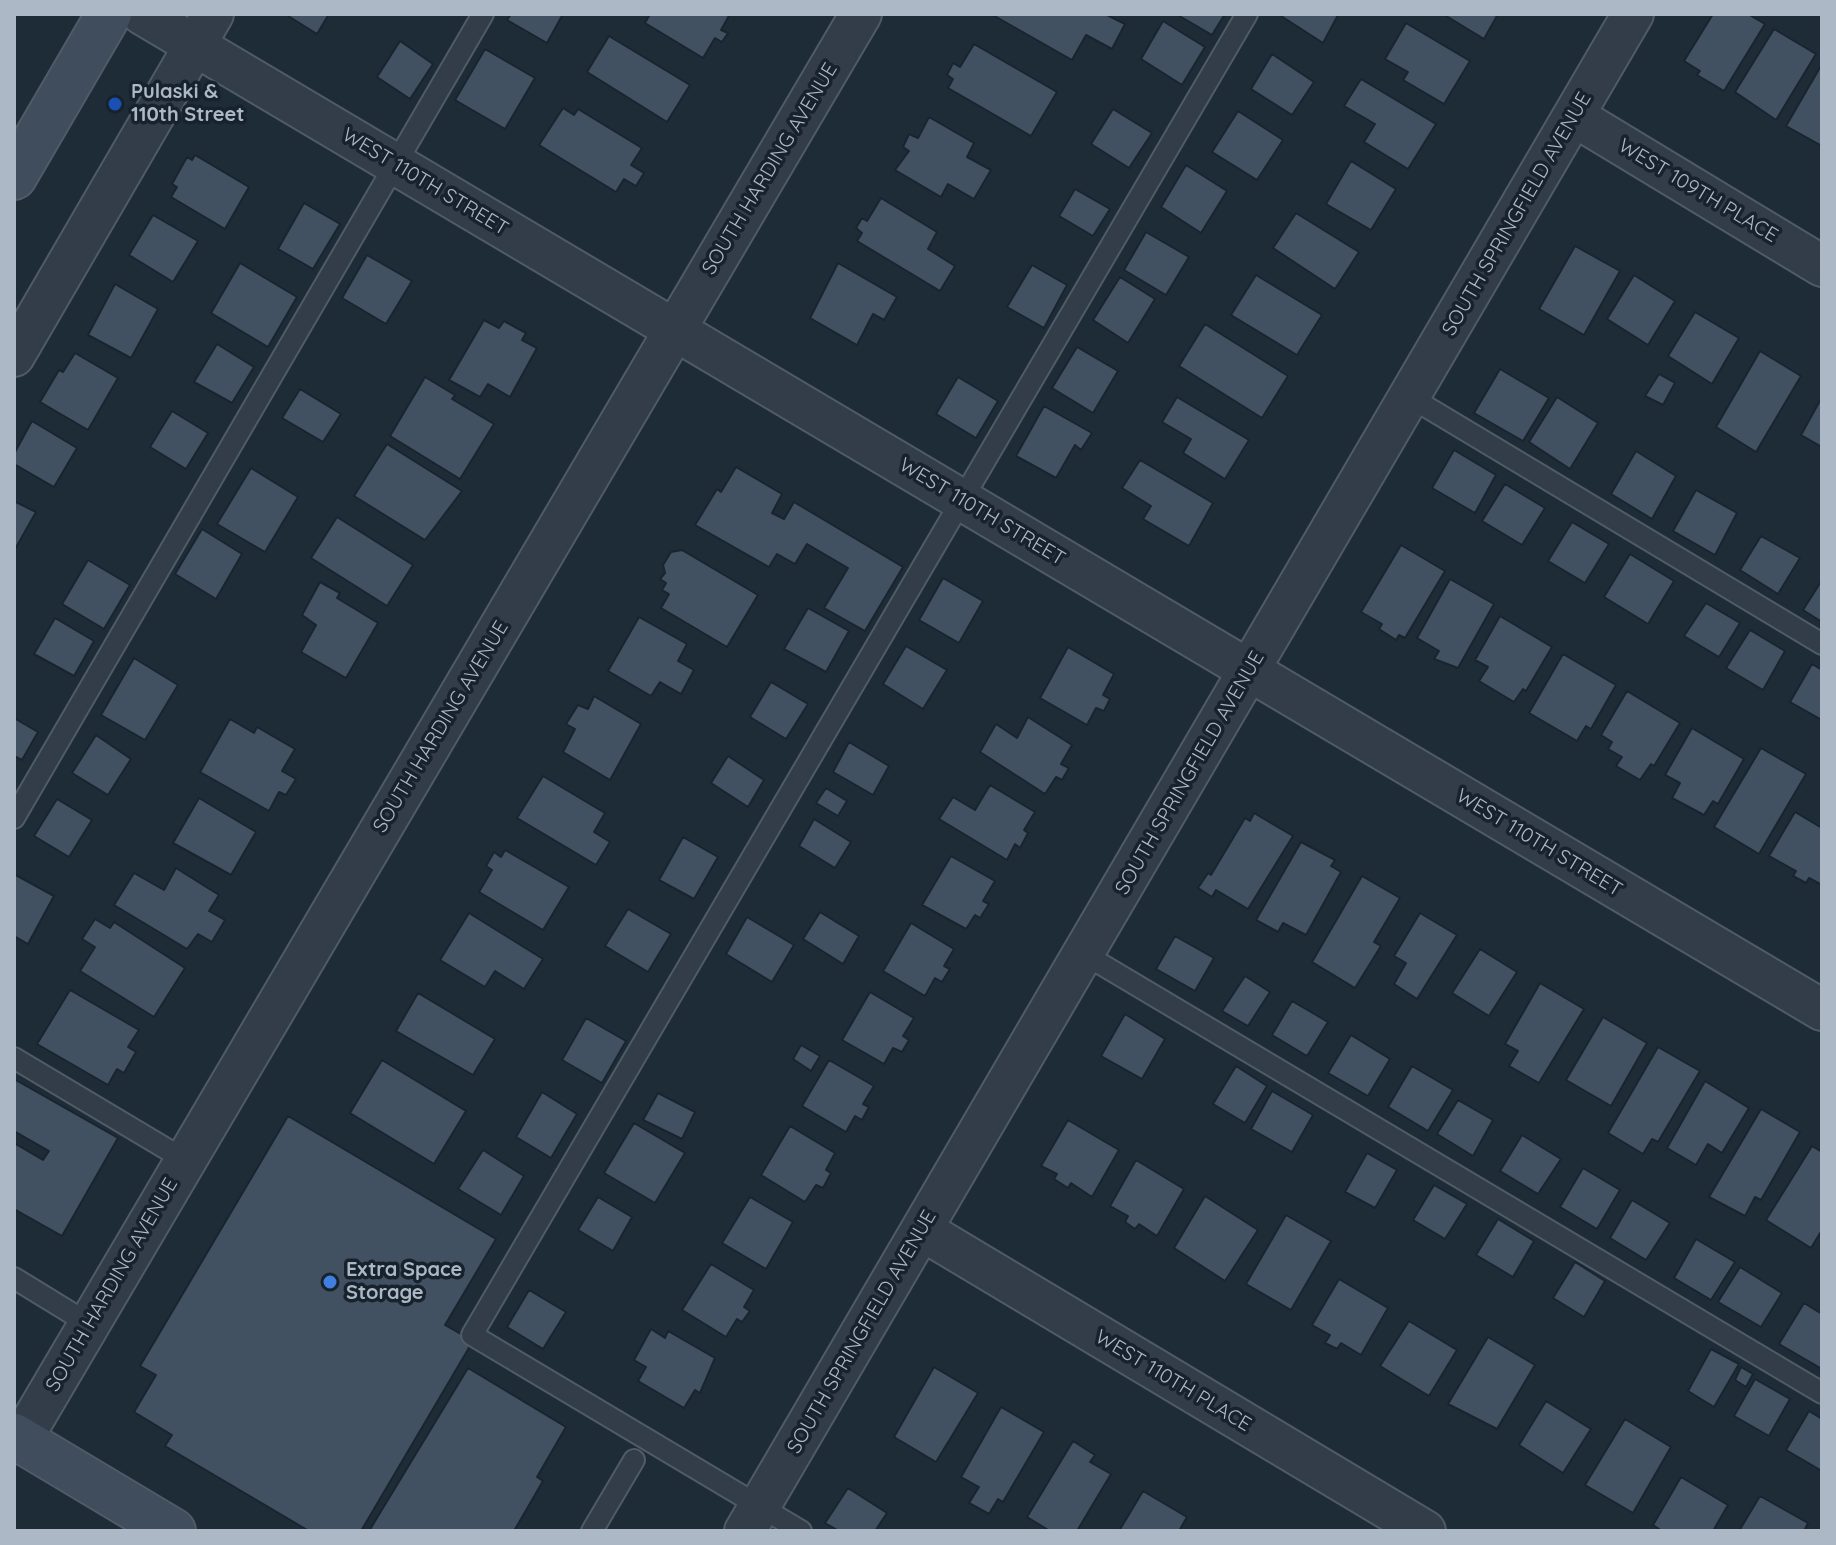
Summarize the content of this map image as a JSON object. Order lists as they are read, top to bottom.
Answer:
{
  "streets": {
    "street": [
      "SOUTH HARDING AVENUE",
      "WEST 110TH STREET",
      "WEST 109TH PLACE",
      "SOUTH SPRINGFIELD AVENUE",
      "WEST 110TH PLACE"
    ]
  },
  "crossings": [
    ["SOUTH HARDING AVENUE", "WEST 110TH STREET"],
    ["WEST 110TH STREET", "SOUTH SPRINGFIELD AVENUE"],
    ["WEST 109TH PLACE", "SOUTH SPRINGFIELD AVENUE"],
    ["SOUTH SPRINGFIELD AVENUE", "WEST 110TH PLACE"]
  ],
  "places": ["Pulaski & 110th Street", "Extra Space Storage"]
}
